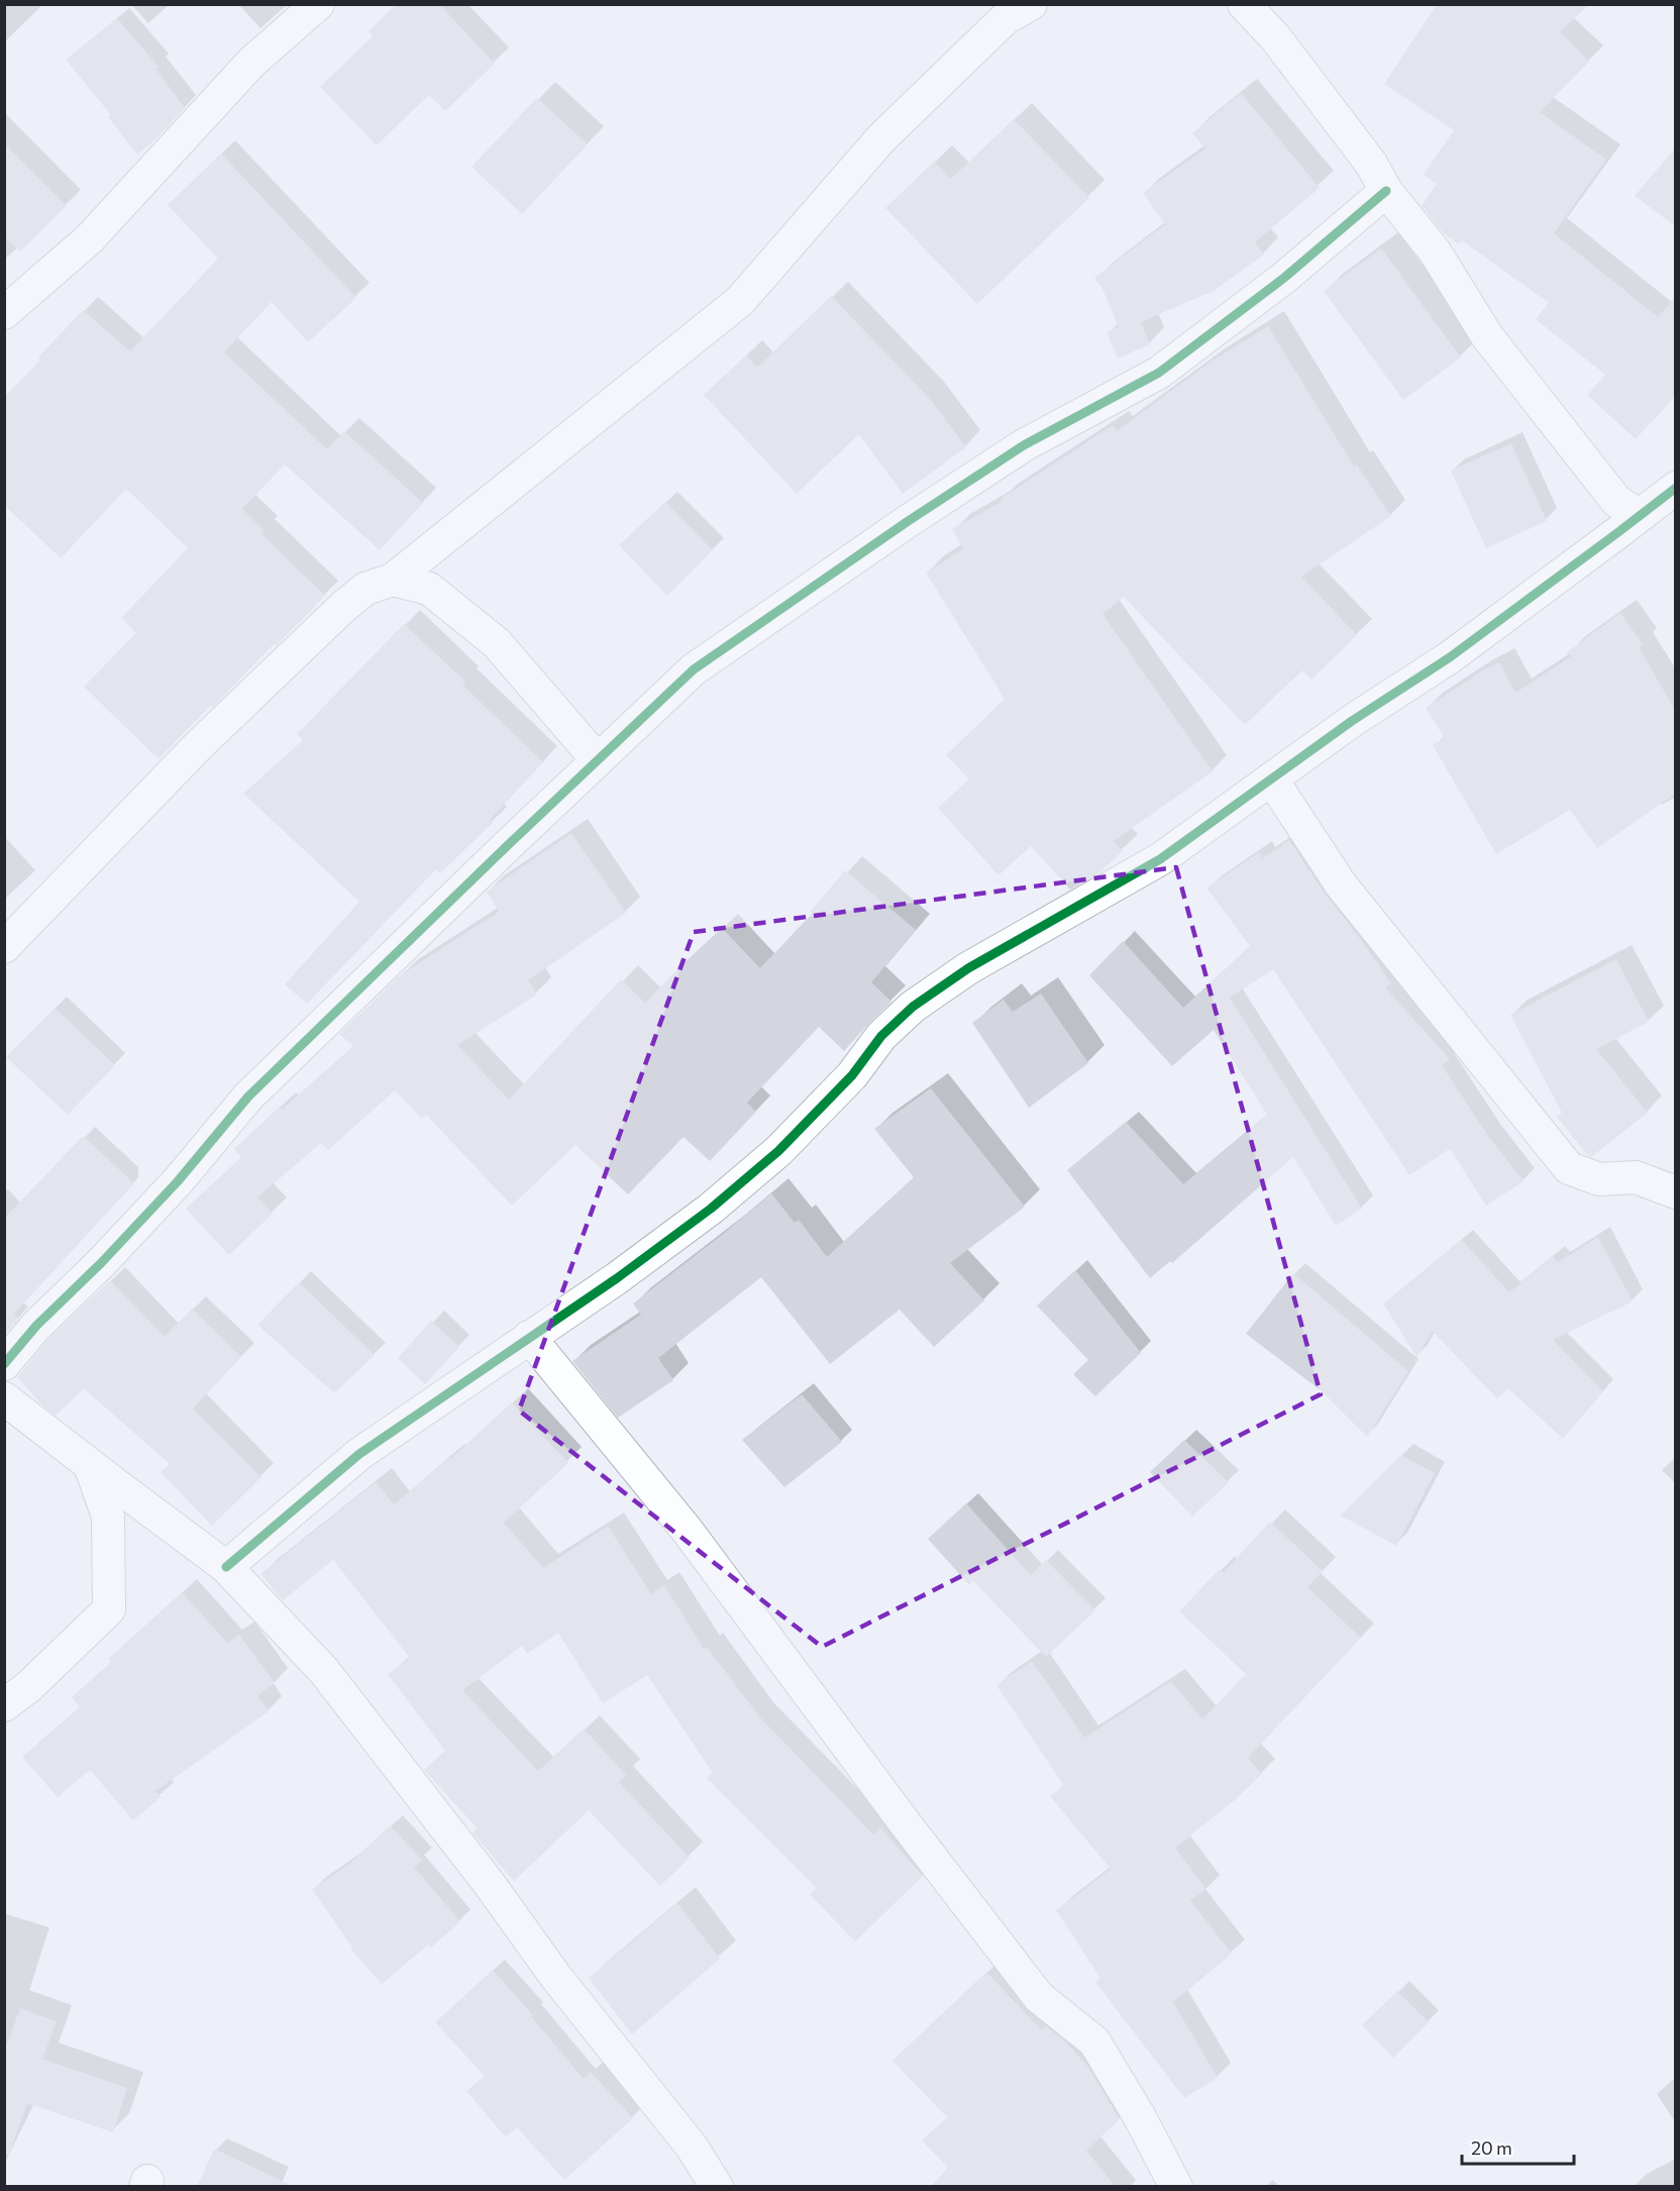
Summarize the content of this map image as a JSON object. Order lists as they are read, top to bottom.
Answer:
{
  "scale_bar": "20 m"
}
